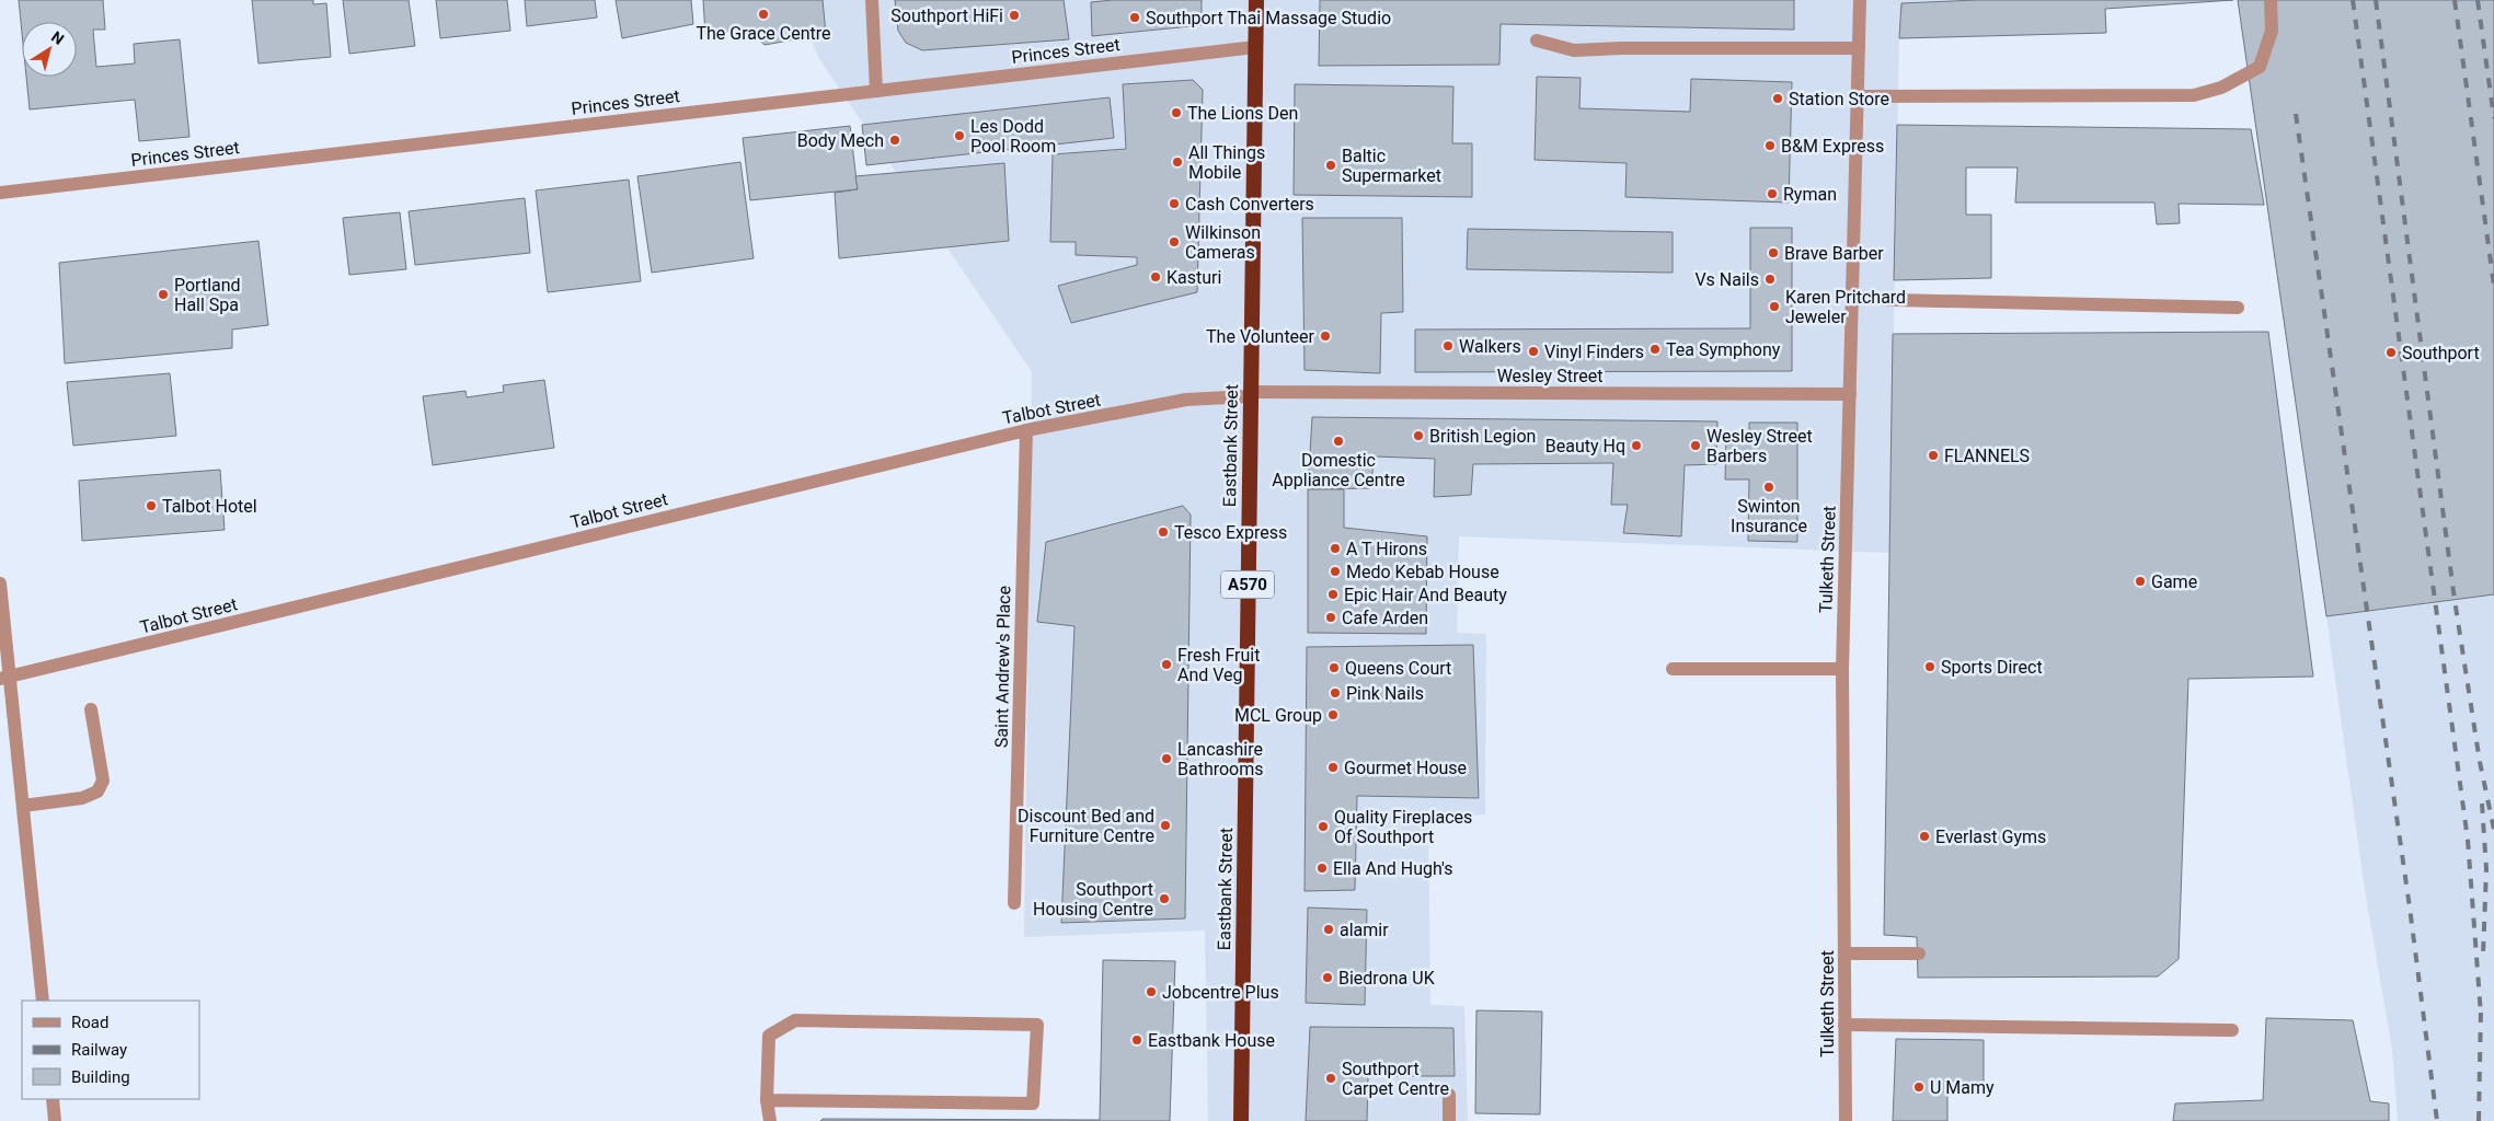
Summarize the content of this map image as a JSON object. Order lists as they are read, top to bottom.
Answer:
{
  "streets": {
    "highway": ["Eastbank Street", "A570"],
    "street": [
      "Princes Street",
      "Wesley Street",
      "Talbot Street",
      "Tulketh Street",
      "Saint Andrew's Place"
    ]
  },
  "crossings": [
    ["Princes Street", "Eastbank Street"],
    ["Wesley Street", "Talbot Street"],
    ["Wesley Street", "Eastbank Street"],
    ["Wesley Street", "Tulketh Street"],
    ["Talbot Street", "Eastbank Street"],
    ["Talbot Street", "Saint Andrew's Place"]
  ],
  "places": [
    "The Grace Centre",
    "Southport HiFi",
    "Southport Thai Massage Studio",
    "Station Store",
    "The Lions Den",
    "Les Dodd Pool Room",
    "Body Mech",
    "B&M Express",
    "All Things Mobile",
    "Baltic Supermarket",
    "Ryman",
    "Cash Converters",
    "Wilkinson Cameras",
    "Brave Barber",
    "Kasturi",
    "Vs Nails",
    "Portland Hall Spa",
    "Karen Pritchard Jeweler",
    "The Volunteer",
    "Walkers",
    "Tea Symphony",
    "Vinyl Finders",
    "Southport",
    "British Legion",
    "Domestic Appliance Centre",
    "Beauty Hq",
    "Wesley Street Barbers",
    "FLANNELS",
    "Swinton Insurance",
    "Talbot Hotel",
    "Tesco Express",
    "A T Hirons",
    "Medo Kebab House",
    "Game",
    "Epic Hair And Beauty",
    "Cafe Arden",
    "Fresh Fruit And Veg",
    "Sports Direct",
    "Queens Court",
    "Pink Nails",
    "MCL Group",
    "Lancashire Bathrooms",
    "Gourmet House",
    "Discount Bed and Furniture Centre",
    "Quality Fireplaces Of Southport",
    "Everlast Gyms",
    "Ella And Hugh's",
    "Southport Housing Centre",
    "alamir",
    "Biedrona UK",
    "Jobcentre Plus",
    "Eastbank House",
    "Southport Carpet Centre",
    "U Mamy"
  ],
  "legend": ["Road", "Railway", "Building"],
  "north": "top right"
}
